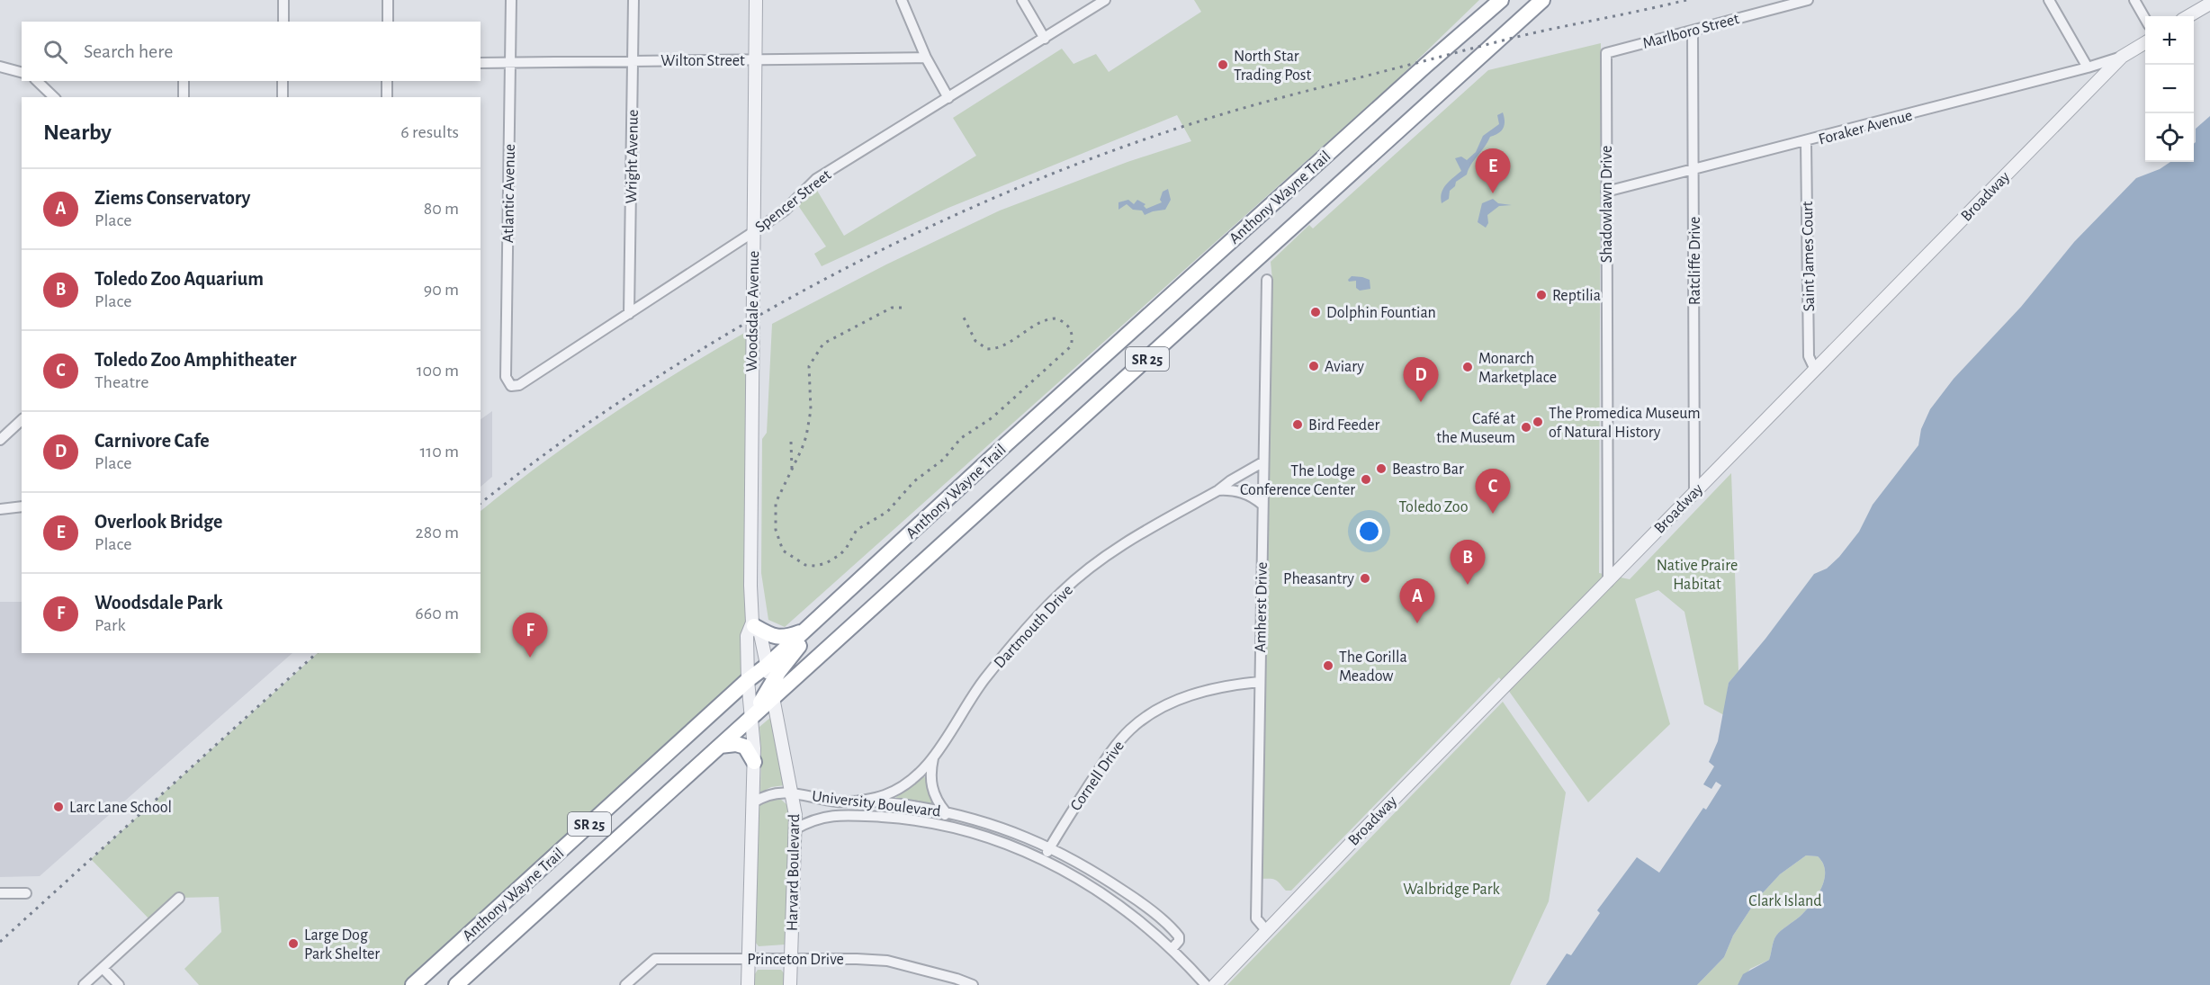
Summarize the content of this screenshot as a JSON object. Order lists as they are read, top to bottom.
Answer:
{
  "streets": {
    "highway": ["Anthony Wayne Trail", "SR 25"],
    "street": [
      "Marlboro Street",
      "Wilton Street",
      "Foraker Avenue",
      "Wright Avenue",
      "Atlantic Avenue",
      "Broadway",
      "Spencer Street",
      "Shadowlawn Drive",
      "Saint James Court",
      "Ratcliffe Drive",
      "Woodsdale Avenue",
      "Amherst Drive",
      "Dartmouth Drive",
      "Cornell Drive",
      "University Boulevard",
      "Harvard Boulevard",
      "Princeton Drive"
    ]
  },
  "crossings": [
    ["Marlboro Street", "Shadowlawn Drive"],
    ["Marlboro Street", "Ratcliffe Drive"],
    ["Wilton Street", "Wright Avenue"],
    ["Wilton Street", "Atlantic Avenue"],
    ["Wilton Street", "Woodsdale Avenue"],
    ["Foraker Avenue", "Broadway"],
    ["Foraker Avenue", "Shadowlawn Drive"],
    ["Foraker Avenue", "Saint James Court"],
    ["Foraker Avenue", "Ratcliffe Drive"],
    ["Wright Avenue", "Spencer Street"],
    ["Atlantic Avenue", "Spencer Street"],
    ["Broadway", "Shadowlawn Drive"],
    ["Broadway", "Saint James Court"],
    ["Broadway", "Ratcliffe Drive"],
    ["Broadway", "Amherst Drive"],
    ["Anthony Wayne Trail", "Woodsdale Avenue"],
    ["Anthony Wayne Trail", "Harvard Boulevard"],
    ["Spencer Street", "Woodsdale Avenue"],
    ["Woodsdale Avenue", "Harvard Boulevard"],
    ["Amherst Drive", "Dartmouth Drive"],
    ["Amherst Drive", "Cornell Drive"],
    ["Dartmouth Drive", "University Boulevard"],
    ["Cornell Drive", "University Boulevard"],
    ["University Boulevard", "Harvard Boulevard"],
    ["Harvard Boulevard", "Princeton Drive"]
  ],
  "parks": [
    "Toledo Zoo",
    "Native Praire Habitat",
    "Walbridge Park",
    "Clark Island"
  ],
  "places": [
    "North Star Trading Post",
    "Reptilia",
    "Dolphin Fountian",
    "Aviary",
    "Monarch Marketplace",
    "The Promedica Museum of Natural History",
    "Bird Feeder",
    "Café at the Museum",
    "Beastro Bar",
    "The Lodge Conference Center",
    "Pheasantry",
    "The Gorilla Meadow",
    "Larc Lane School",
    "Large Dog Park Shelter"
  ],
  "page": {
    "map_buttons": ["+", "−"],
    "search": "Search here",
    "heading": ["Nearby", "6 results"],
    "pins": [
      "E",
      "D",
      "C",
      "B",
      "A",
      "F"
    ],
    "list": [
      {
        "mark": "A",
        "name": "Ziems Conservatory",
        "note": "Place",
        "value": "80 m"
      },
      {
        "mark": "B",
        "name": "Toledo Zoo Aquarium",
        "note": "Place",
        "value": "90 m"
      },
      {
        "mark": "C",
        "name": "Toledo Zoo Amphitheater",
        "note": "Theatre",
        "value": "100 m"
      },
      {
        "mark": "D",
        "name": "Carnivore Cafe",
        "note": "Place",
        "value": "110 m"
      },
      {
        "mark": "E",
        "name": "Overlook Bridge",
        "note": "Place",
        "value": "280 m"
      },
      {
        "mark": "F",
        "name": "Woodsdale Park",
        "note": "Park",
        "value": "660 m"
      }
    ]
  }
}
